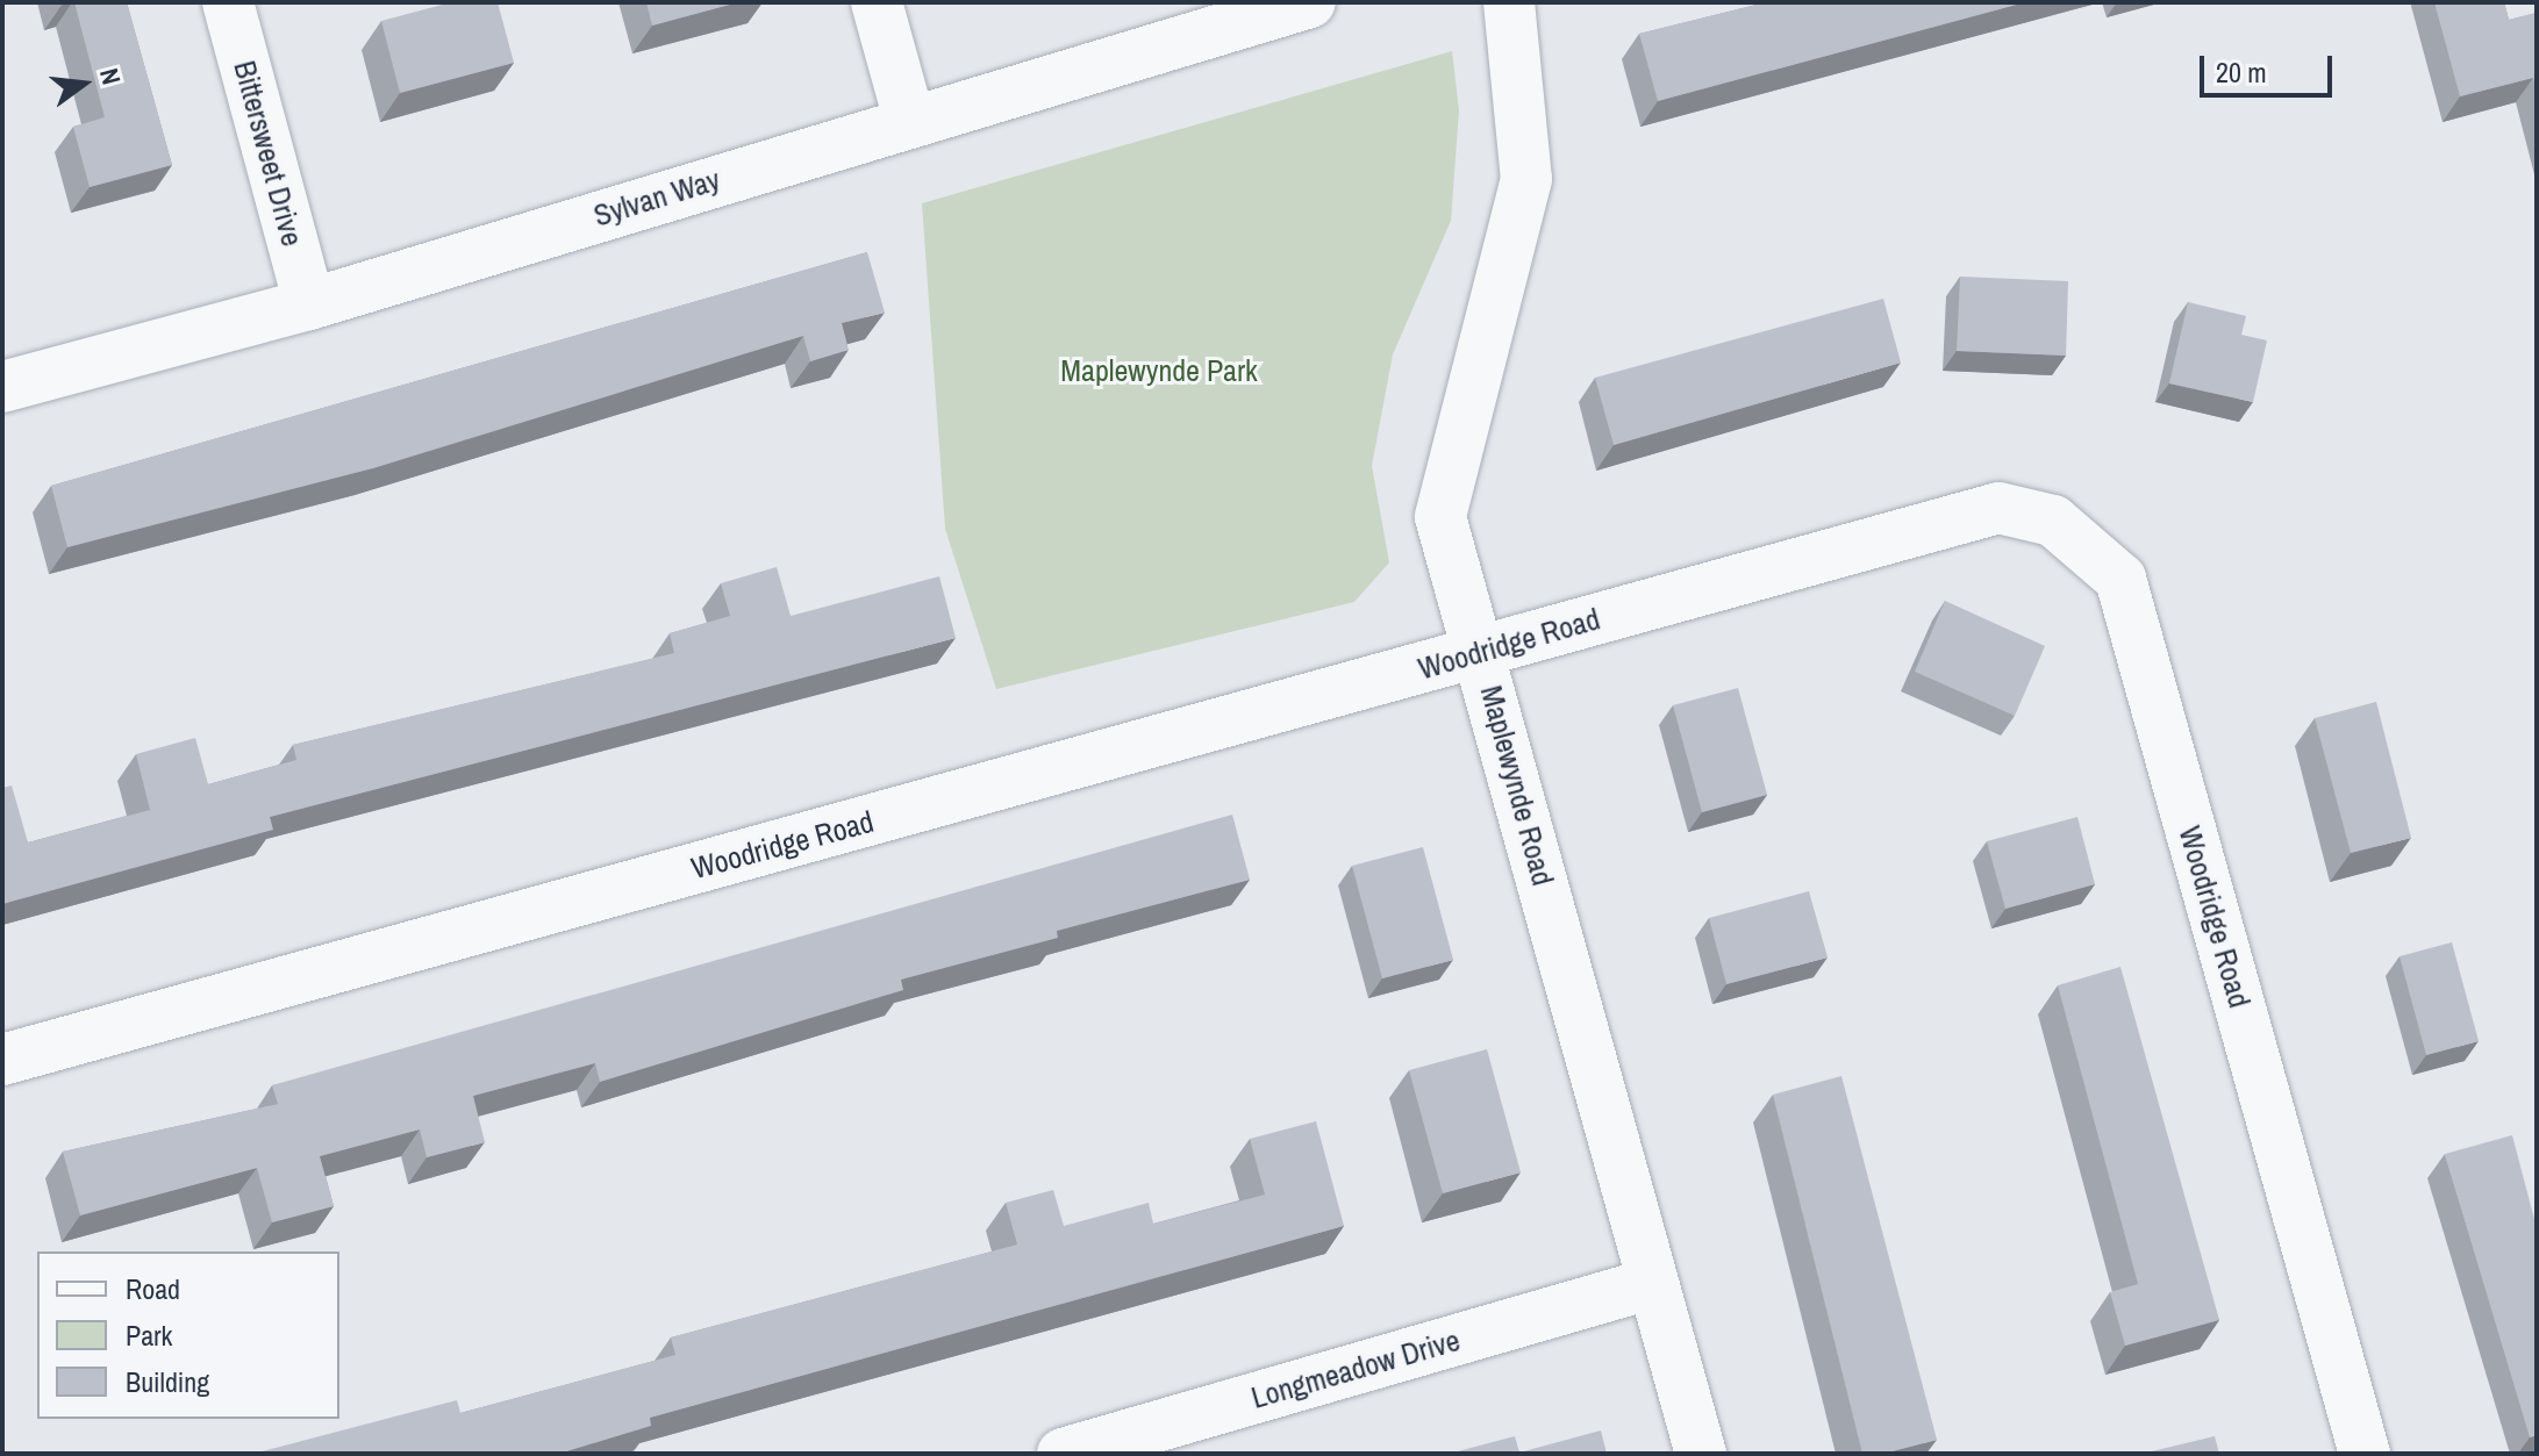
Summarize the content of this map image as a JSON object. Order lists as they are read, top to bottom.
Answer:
{
  "streets": {
    "street": [
      "Bittersweet Drive",
      "Sylvan Way",
      "Woodridge Road",
      "Maplewynde Road",
      "Longmeadow Drive"
    ]
  },
  "crossings": [
    ["Bittersweet Drive", "Sylvan Way"],
    ["Woodridge Road", "Maplewynde Road"],
    ["Maplewynde Road", "Longmeadow Drive"]
  ],
  "parks": ["Maplewynde Park"],
  "legend": ["Road", "Park", "Building"],
  "scale_bar": "20 m",
  "north": "right"
}
